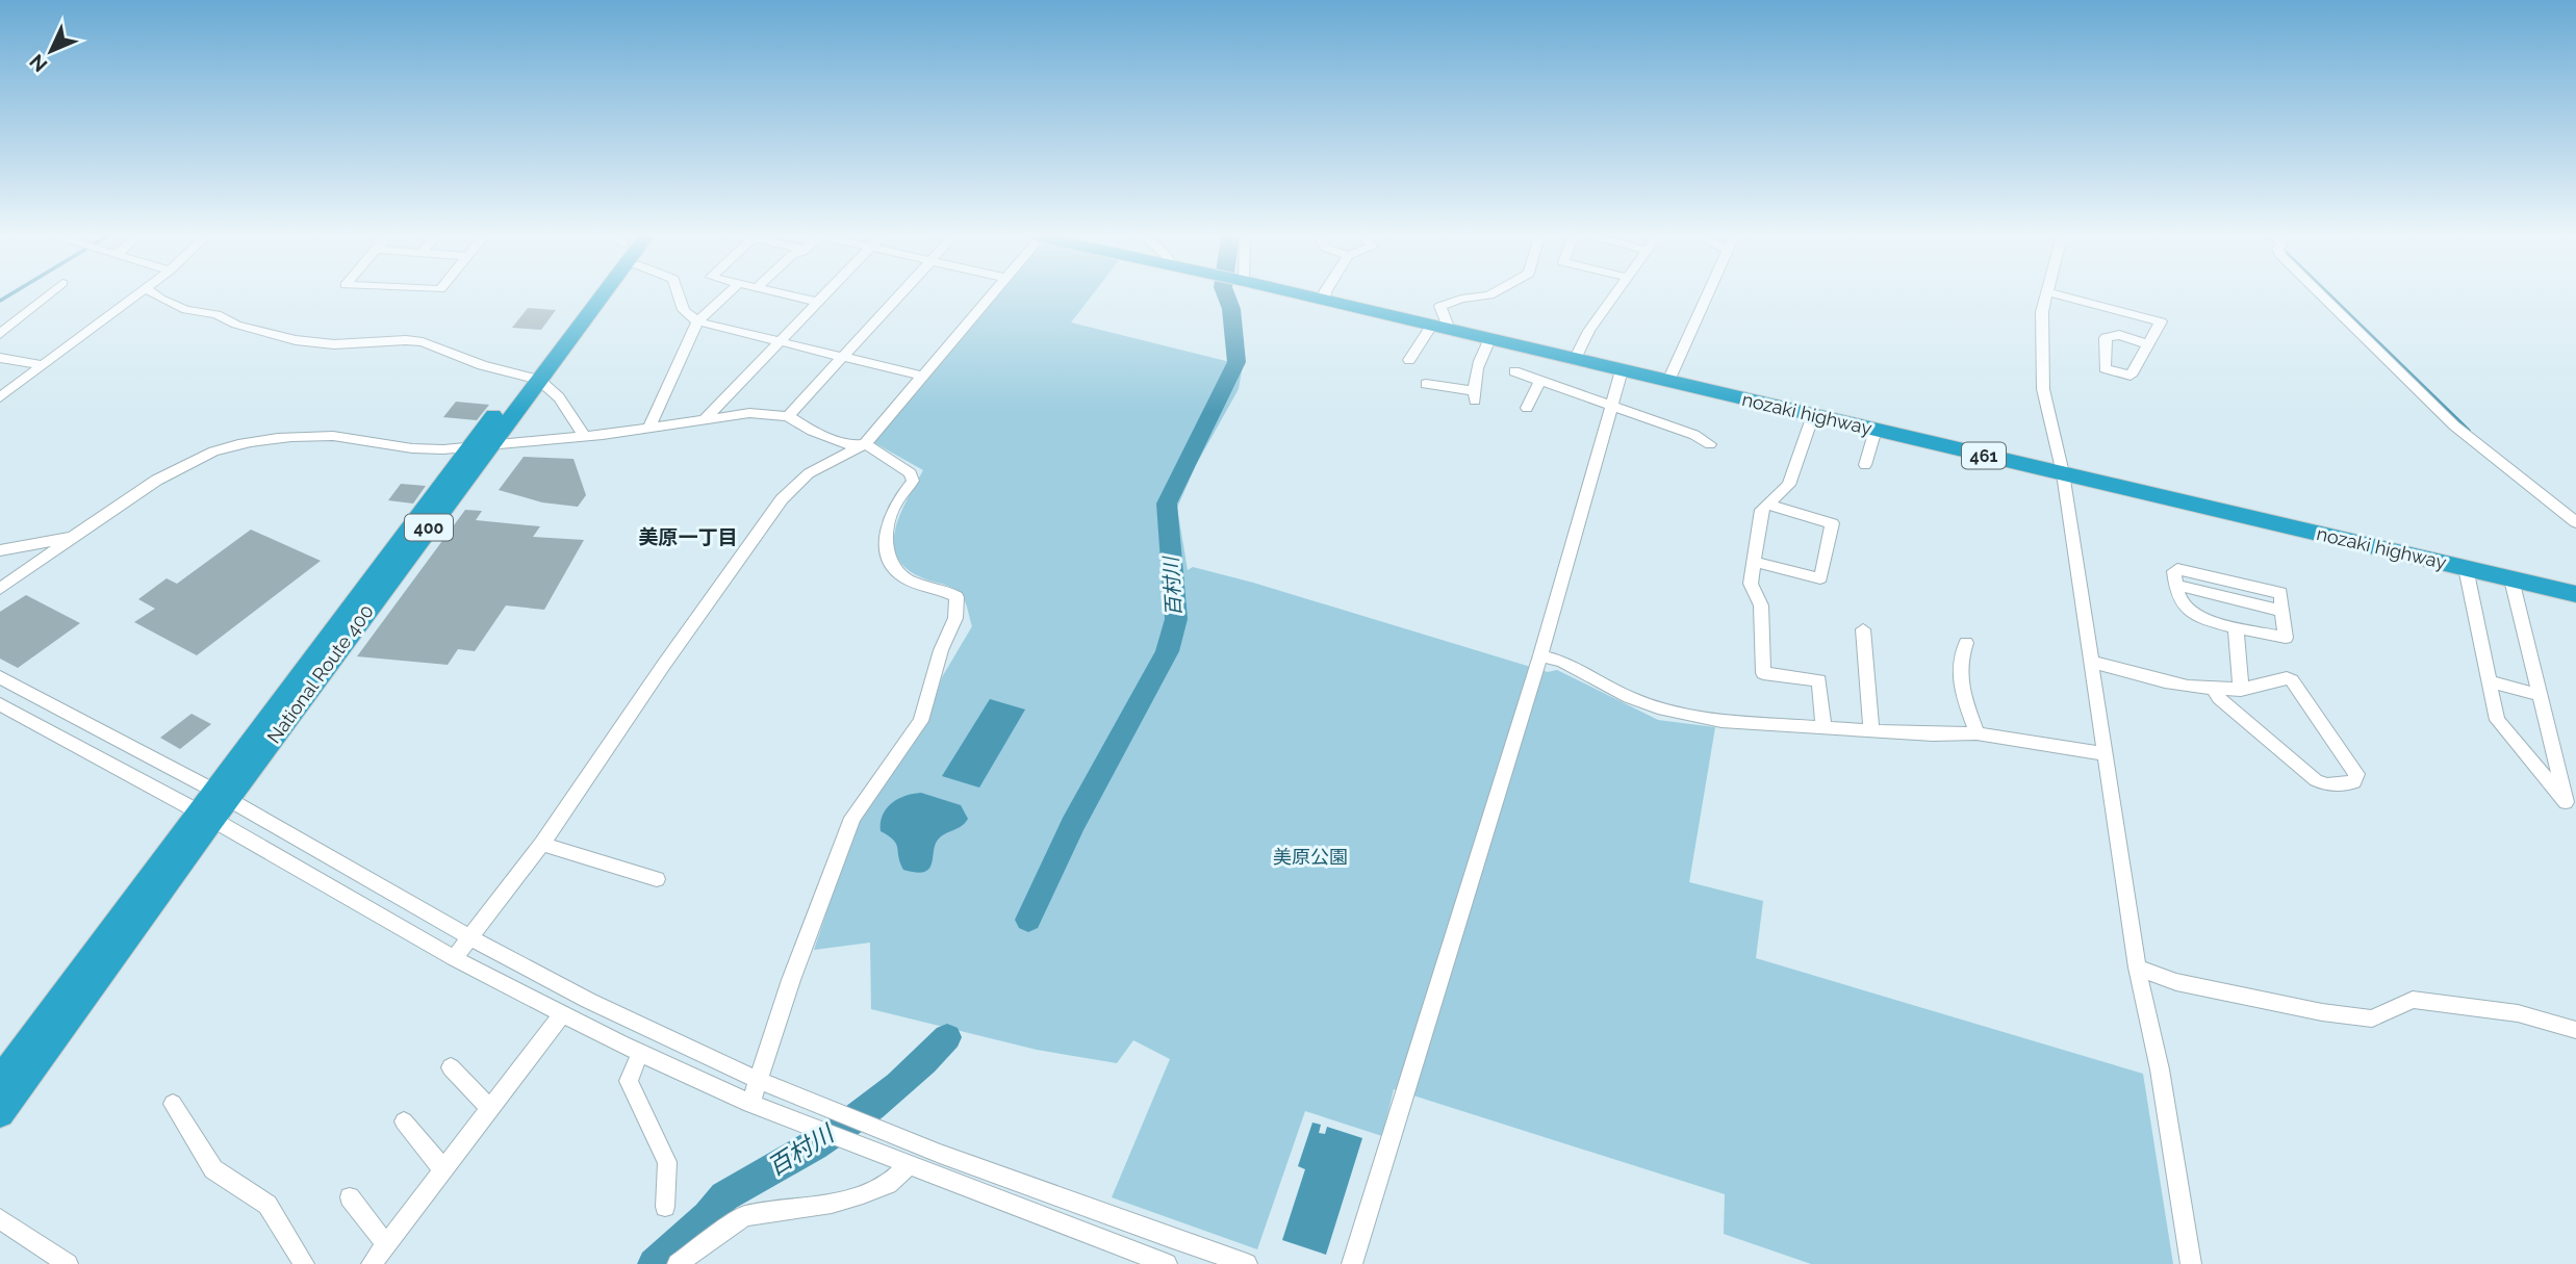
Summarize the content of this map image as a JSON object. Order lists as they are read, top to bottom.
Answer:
{
  "streets": {
    "highway": [
      "nozaki highway",
      "461",
      "400",
      "National Route 400"
    ]
  },
  "districts": ["美原一丁目"],
  "water": ["百村川"],
  "parks": ["美原公園"],
  "north": "bottom left"
}
